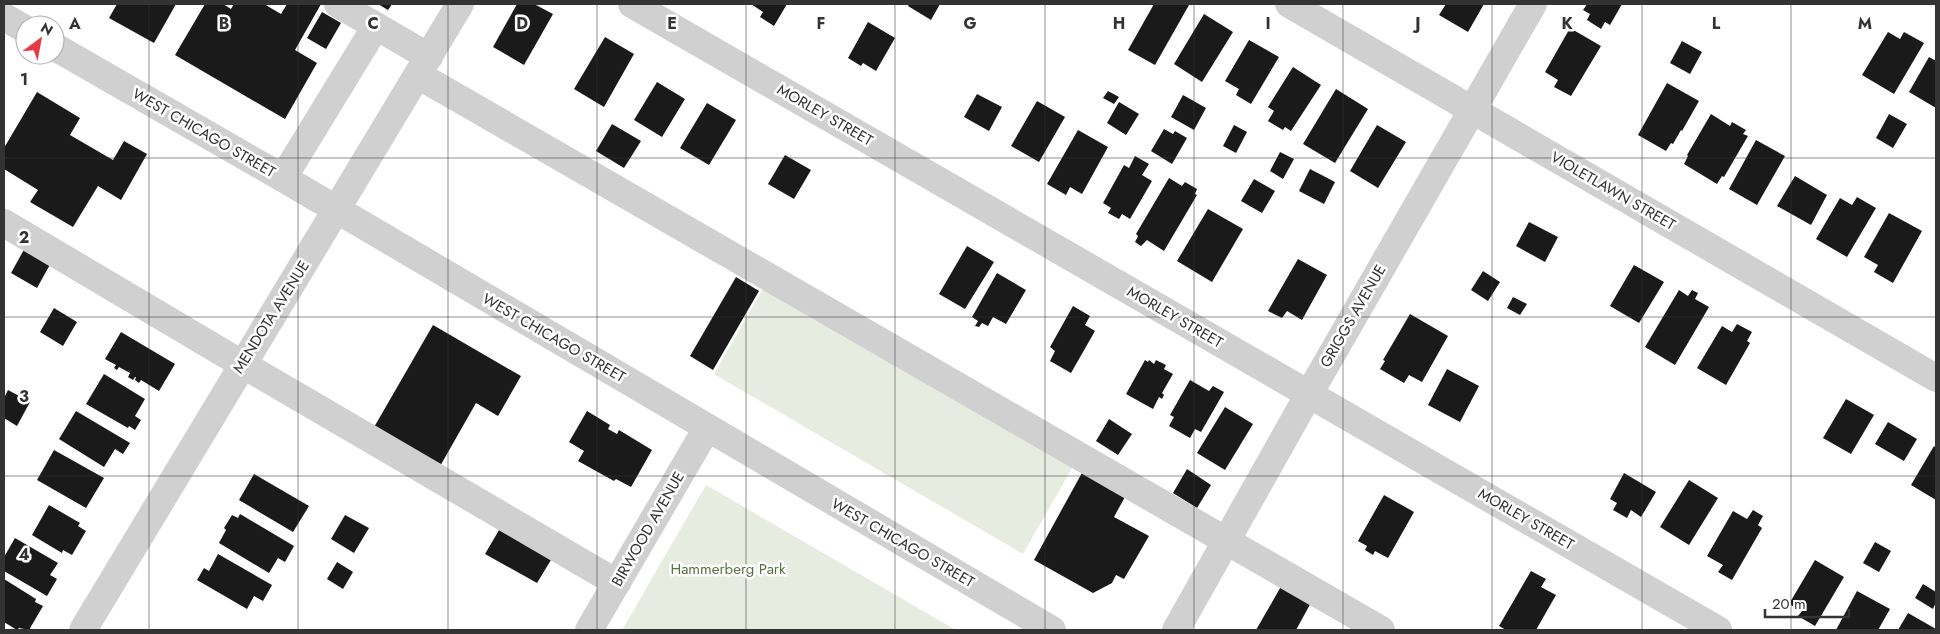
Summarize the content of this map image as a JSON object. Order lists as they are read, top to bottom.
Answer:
{
  "streets": {
    "street": [
      "MORLEY STREET",
      "WEST CHICAGO STREET",
      "VIOLETLAWN STREET",
      "GRIGGS AVENUE",
      "MENDOTA AVENUE",
      "BIRWOOD AVENUE"
    ]
  },
  "crossings": [
    ["MORLEY STREET", "GRIGGS AVENUE"],
    ["WEST CHICAGO STREET", "MENDOTA AVENUE"],
    ["WEST CHICAGO STREET", "BIRWOOD AVENUE"],
    ["VIOLETLAWN STREET", "GRIGGS AVENUE"]
  ],
  "parks": ["Hammerberg Park"],
  "scale_bar": "20 m",
  "north": "top right",
  "grid": {
    "columns": [
      "A",
      "B",
      "C",
      "D",
      "E",
      "F",
      "G",
      "H",
      "I",
      "J",
      "K",
      "L",
      "M"
    ],
    "rows": [
      "1",
      "2",
      "3",
      "4"
    ]
  }
}
